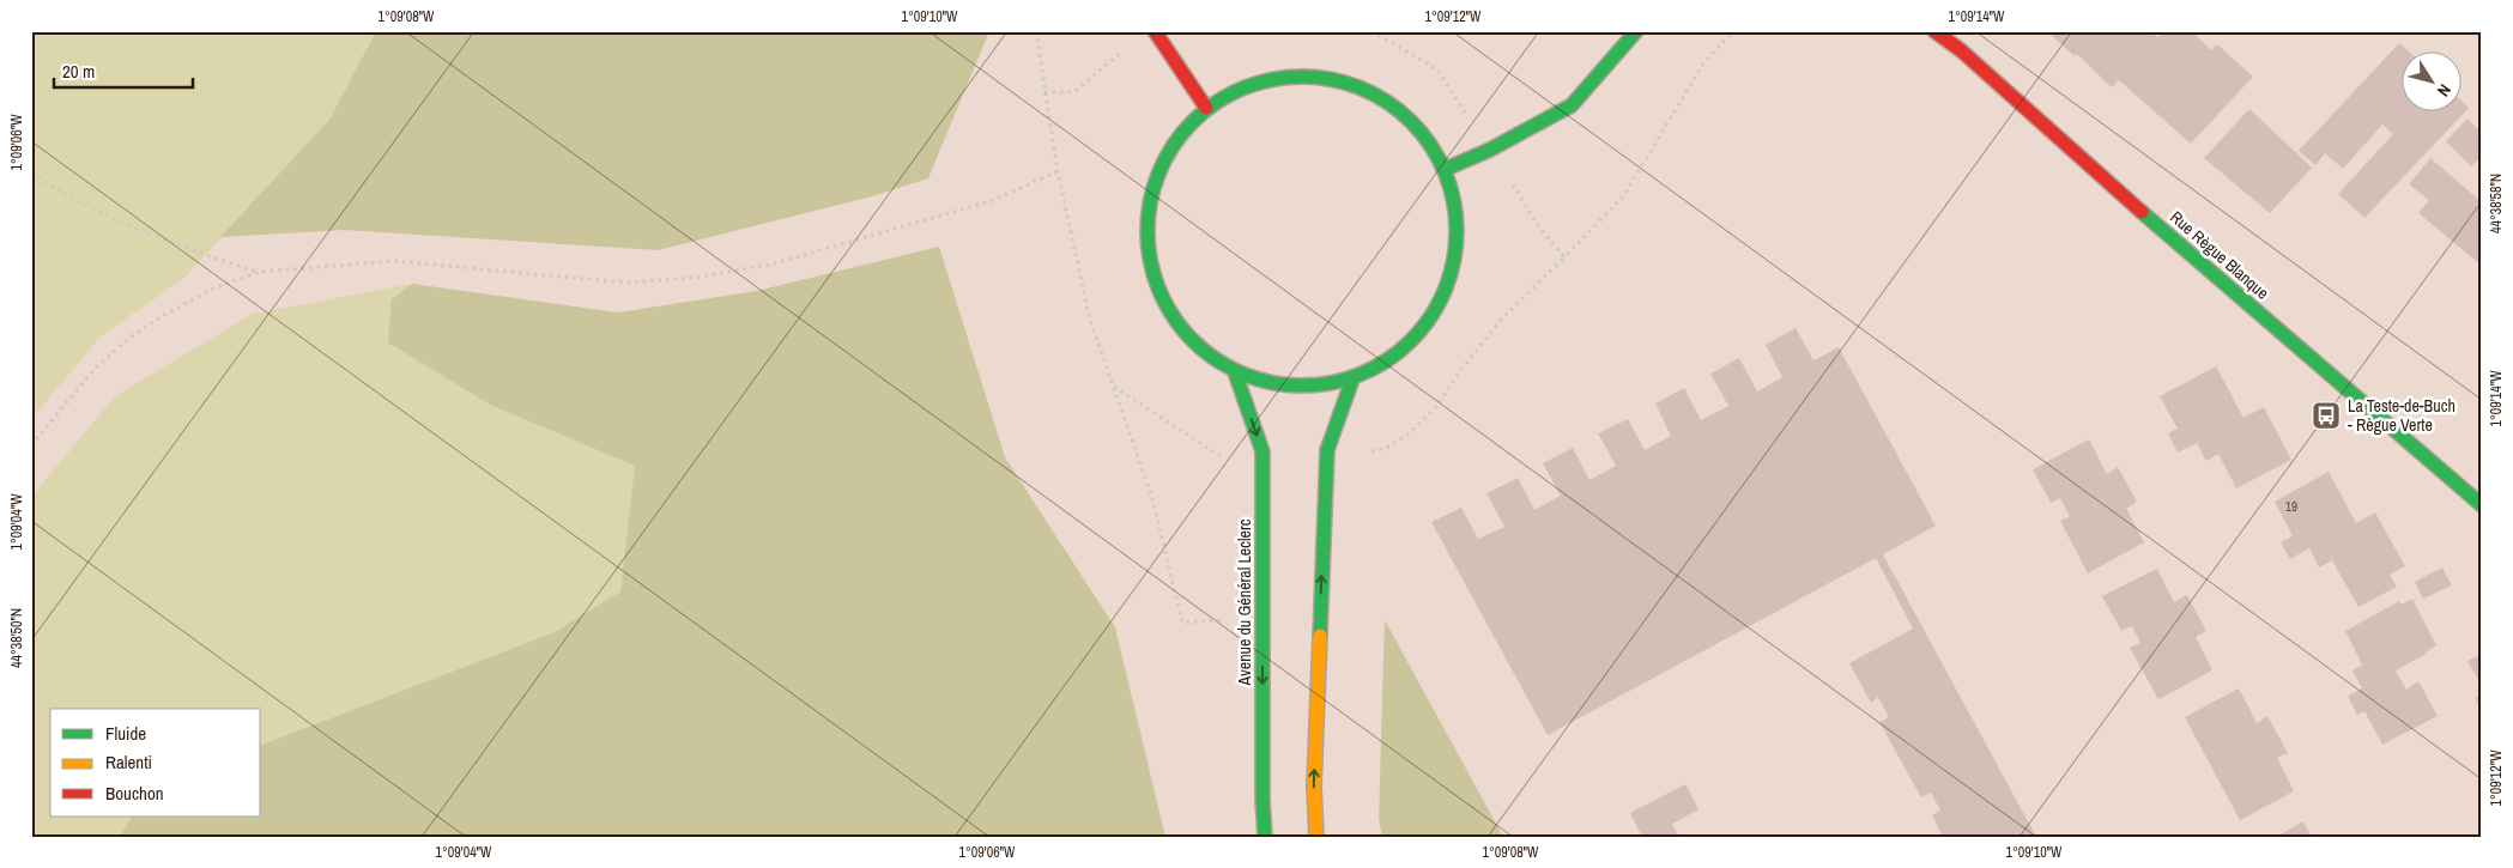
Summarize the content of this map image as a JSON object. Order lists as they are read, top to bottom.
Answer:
{
  "streets": {
    "main road": ["Rue Règue Blanque", "Avenue du Général Leclerc"]
  },
  "places": {
    "bus stop": ["La Teste-de-Buch - Règue Verte"]
  },
  "house_numbers": ["19"],
  "legend": ["Fluide", "Ralenti", "Bouchon"],
  "scale_bar": "20 m",
  "north": "bottom right",
  "coordinates": [
    "1°09'08\"W",
    "1°09'10\"W",
    "1°09'12\"W",
    "1°09'14\"W",
    "1°09'06\"W",
    "44°38'58\"N",
    "1°09'04\"W",
    "44°38'50\"N"
  ]
}
